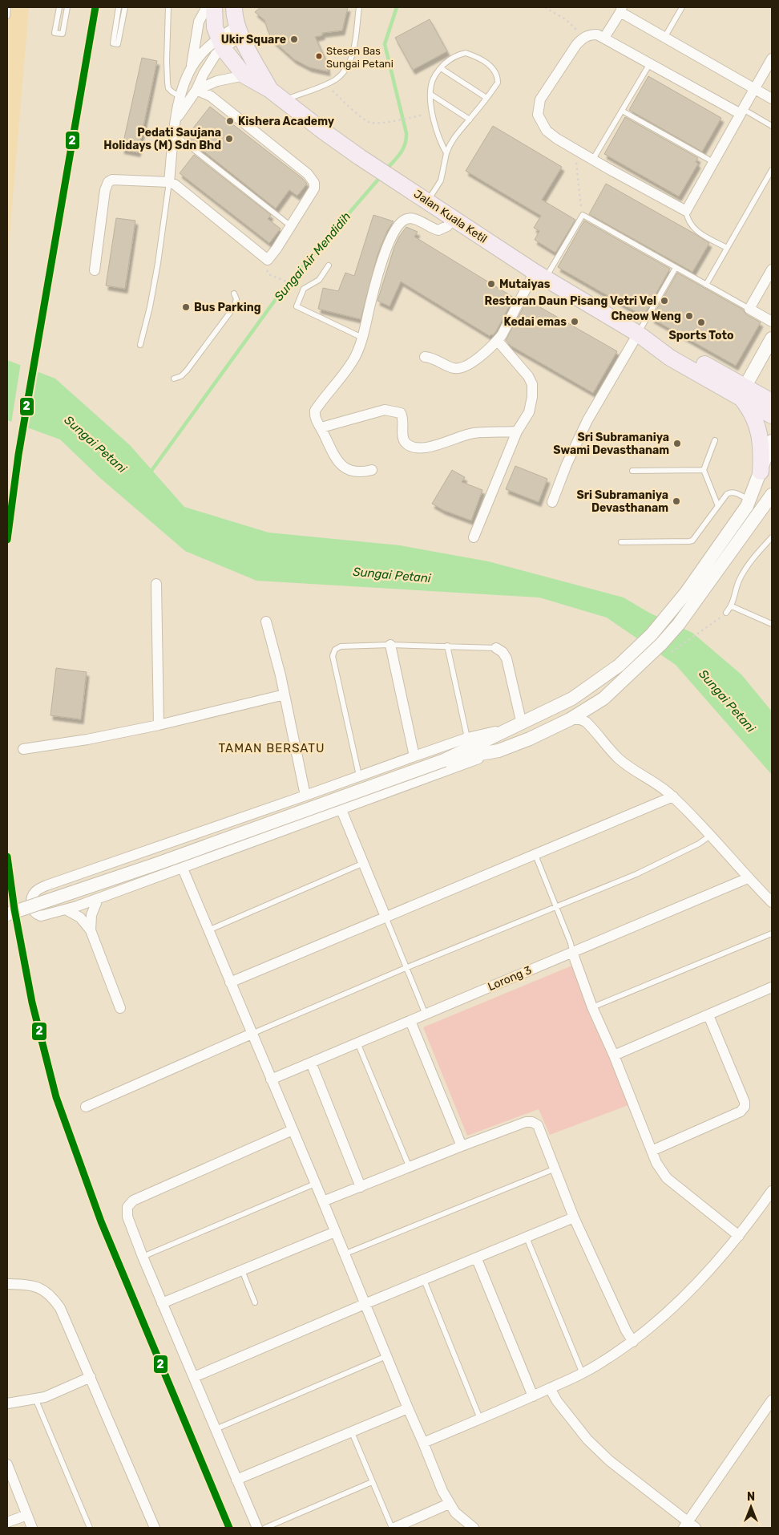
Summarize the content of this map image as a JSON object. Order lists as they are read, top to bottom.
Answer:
{
  "streets": {
    "main road": ["Jalan Kuala Ketil"],
    "street": ["Lorong 3"]
  },
  "districts": ["TAMAN BERSATU"],
  "water": ["Sungai Air Mendidih", "Sungai Petani"],
  "places": [
    "Ukir Square",
    "Stesen Bas Sungai Petani",
    "Kishera Academy",
    "Pedati Saujana Holidays (M) Sdn Bhd",
    "Mutaiyas",
    "Restoran Daun Pisang Vetri Vel",
    "Bus Parking",
    "Cheow Weng",
    "Kedai emas",
    "Sports Toto",
    "Sri Subramaniya Swami Devasthanam",
    "Sri Subramaniya Devasthanam"
  ],
  "lines": ["transit line 2"],
  "north": "top"
}
